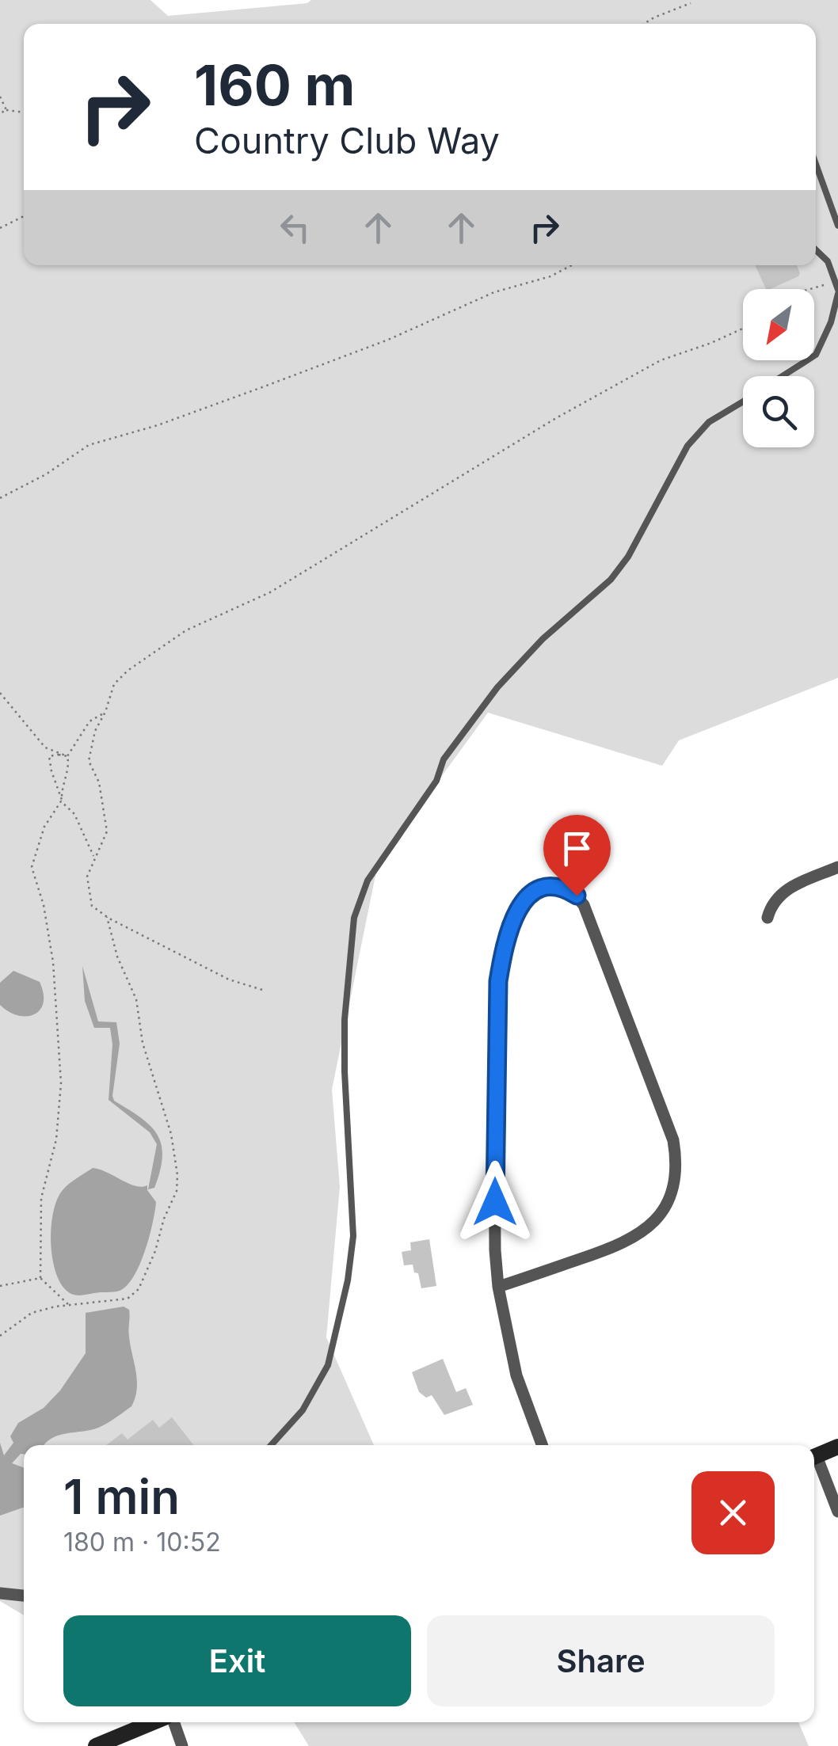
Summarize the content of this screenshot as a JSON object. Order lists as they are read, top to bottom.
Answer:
{
  "north": "bottom left",
  "page": {
    "turn": ["160 m", "Country Club Way"],
    "heading": ["1 min", "180 m · 10:52"],
    "buttons": ["Exit", "Share"]
  }
}
